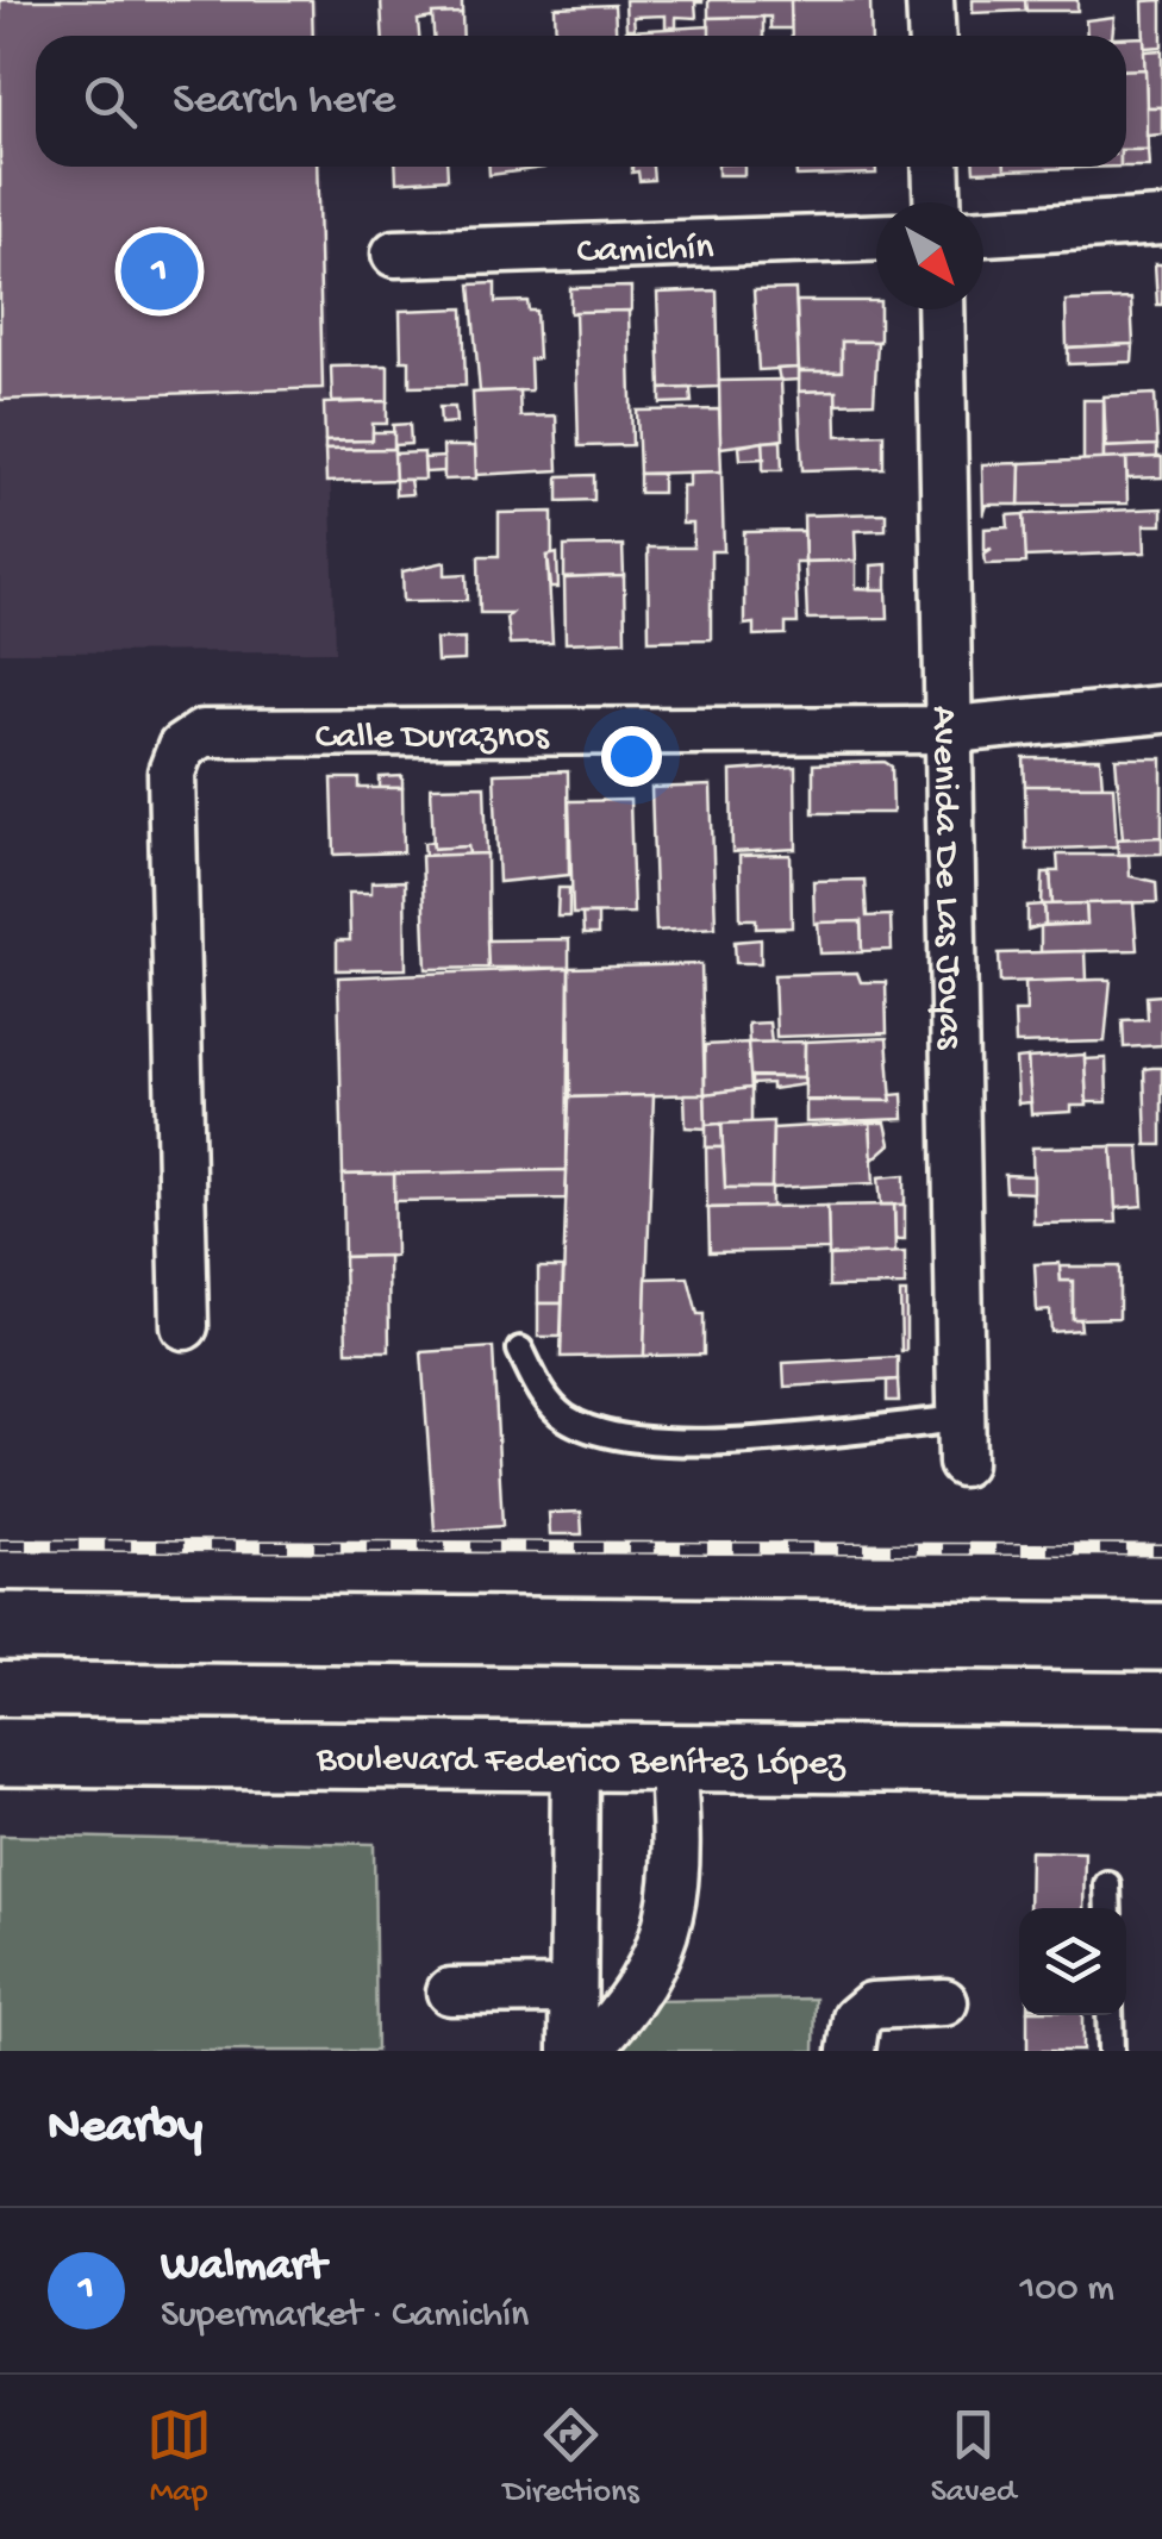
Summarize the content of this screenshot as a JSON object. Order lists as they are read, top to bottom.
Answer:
{
  "streets": {
    "main road": ["Boulevard Federico Benítez López"],
    "street": ["Camichín", "Calle Duraznos", "Avenida De Las Joyas"]
  },
  "crossings": [
    ["Calle Duraznos", "Avenida De Las Joyas"]
  ],
  "north": "bottom right",
  "page": {
    "search": "Search here",
    "pins": "1",
    "heading": "Nearby",
    "list": [
      {
        "mark": "1",
        "name": "Walmart",
        "note": "Supermarket · Camichín",
        "value": "100 m"
      }
    ],
    "nav": ["Map", "Directions", "Saved"]
  }
}
